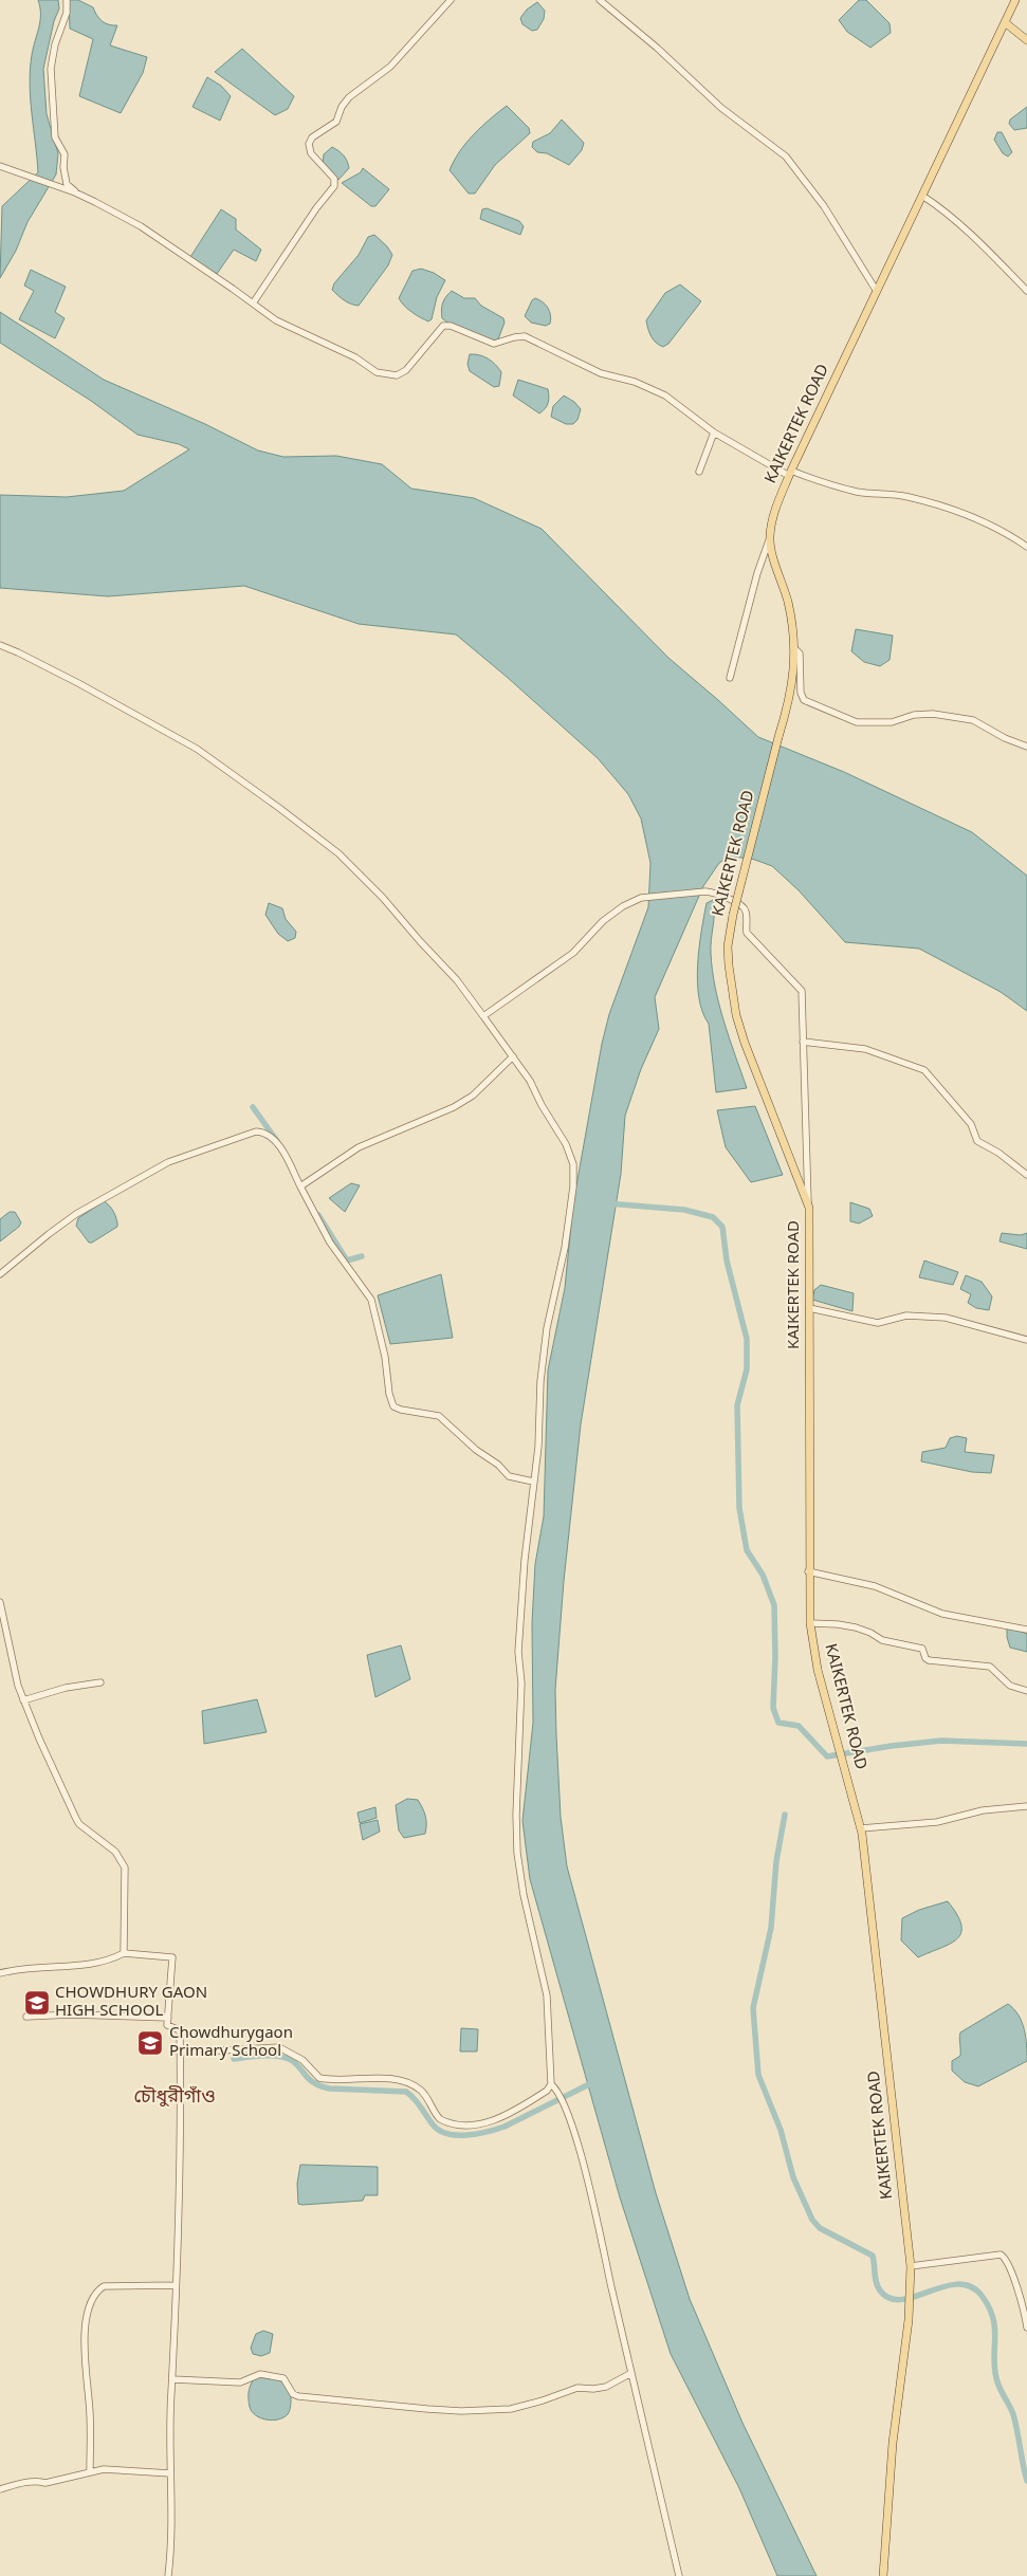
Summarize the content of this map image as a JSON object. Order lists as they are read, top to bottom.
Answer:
{
  "streets": {
    "main road": ["KAIKERTEK ROAD"]
  },
  "districts": ["চৌধুরীগাঁও"],
  "places": {
    "school or university": ["CHOWDHURY GAON HIGH SCHOOL", "Chowdhurygaon Primary School"]
  }
}
